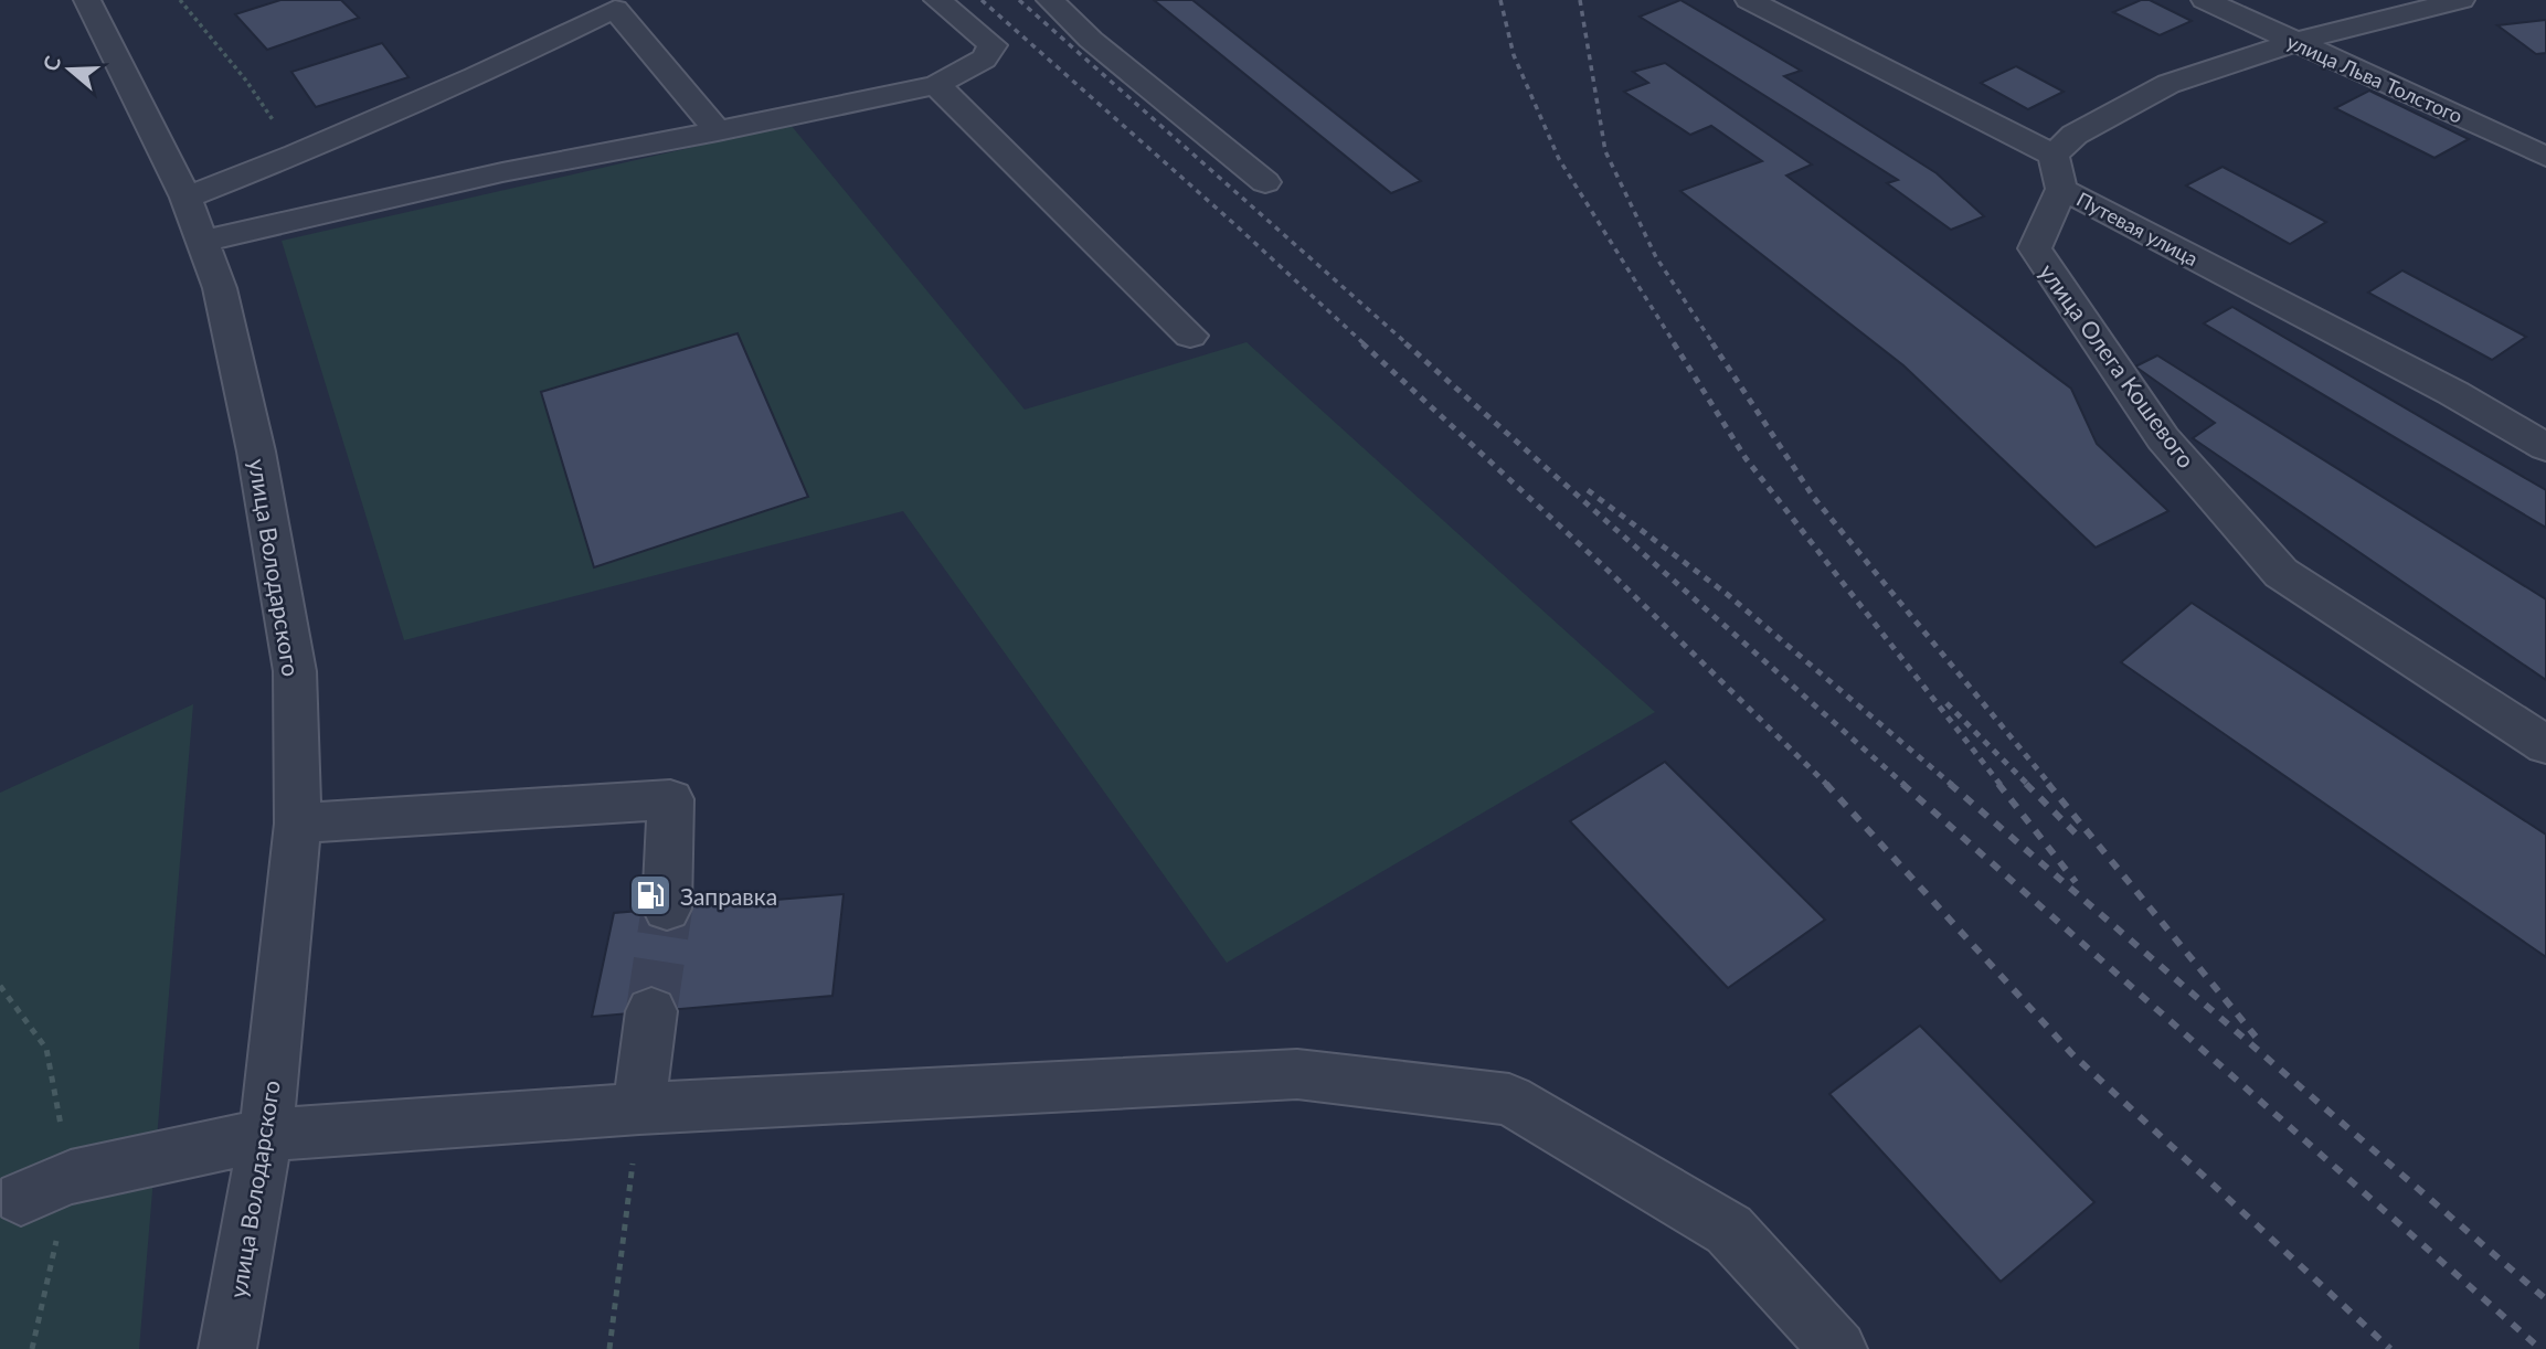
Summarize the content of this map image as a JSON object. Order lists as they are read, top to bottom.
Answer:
{
  "streets": {
    "street": [
      "улица Льва Толстого",
      "Путевая улица",
      "улица Олега Кошевого",
      "улица Володарского"
    ]
  },
  "crossings": [
    ["улица Льва Толстого", "улица Олега Кошевого"],
    ["Путевая улица", "улица Олега Кошевого"]
  ],
  "places": {
    "fuel station": ["Заправка"]
  },
  "north": "left"
}
